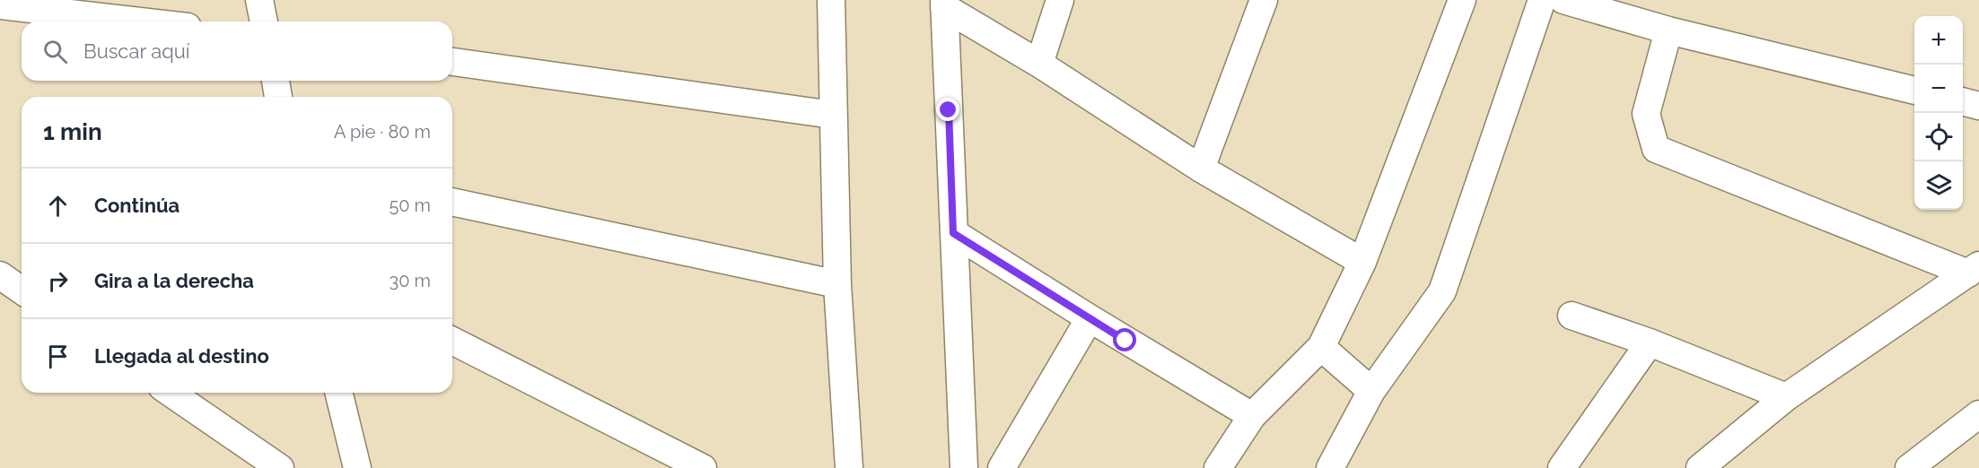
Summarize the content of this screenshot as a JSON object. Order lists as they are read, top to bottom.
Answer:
{
  "page": {
    "map_buttons": ["+", "−"],
    "search": "Buscar aquí",
    "heading": ["1 min", "A pie · 80 m"],
    "list": [
      ["Continúa", "50 m"],
      ["Gira a la derecha", "30 m"],
      "Llegada al destino"
    ]
  }
}
